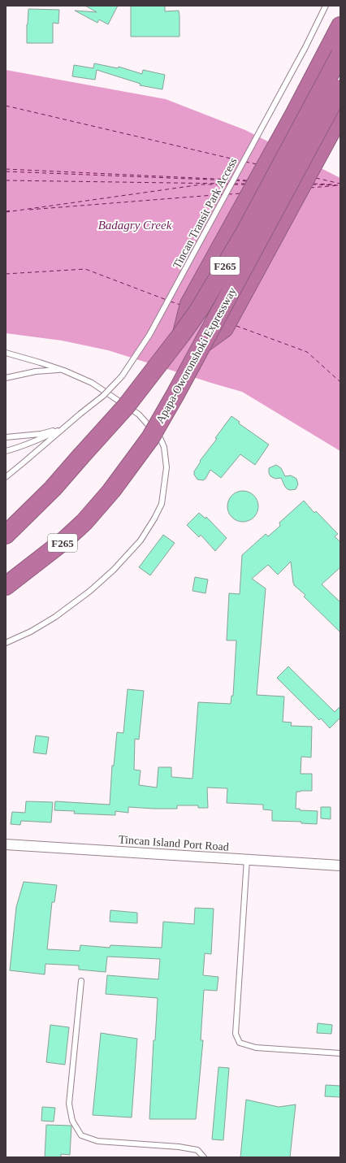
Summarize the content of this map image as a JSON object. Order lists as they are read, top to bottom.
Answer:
{
  "streets": {
    "highway": ["F265", "Apapa-Oworonshoki Expressway"],
    "street": ["Tincan Island Port Road"],
    "lane": ["Tincan Transit Park Access"]
  },
  "water": ["Badagry Creek"]
}
